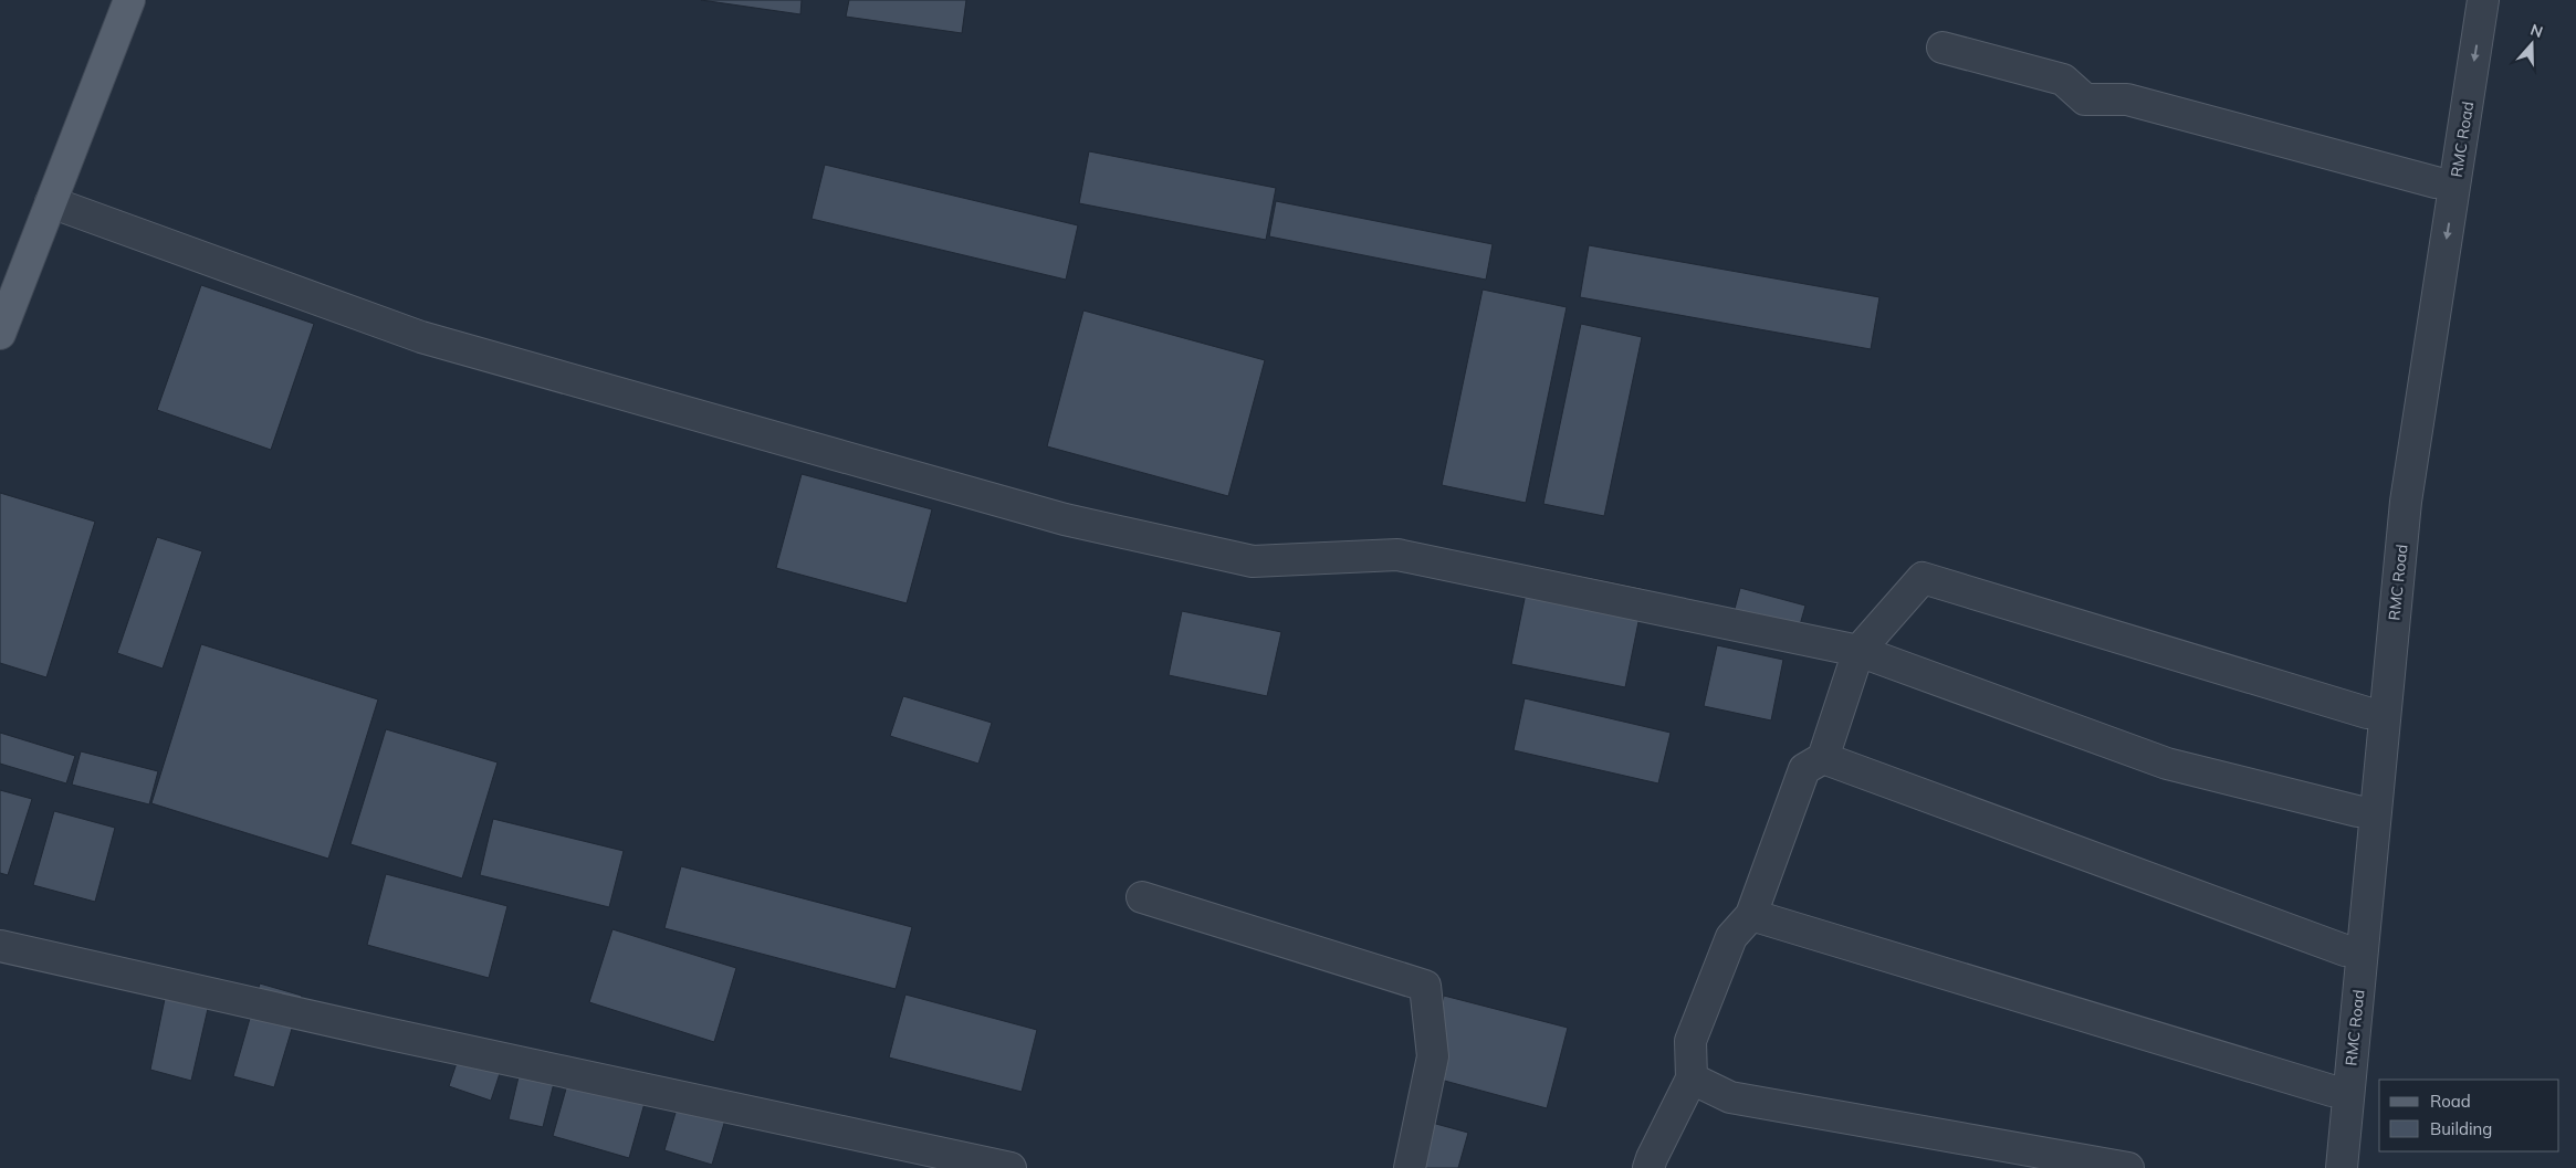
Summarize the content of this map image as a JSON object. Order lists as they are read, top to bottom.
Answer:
{
  "streets": {
    "street": ["RMC Road"]
  },
  "legend": ["Road", "Building"],
  "north": "top"
}
